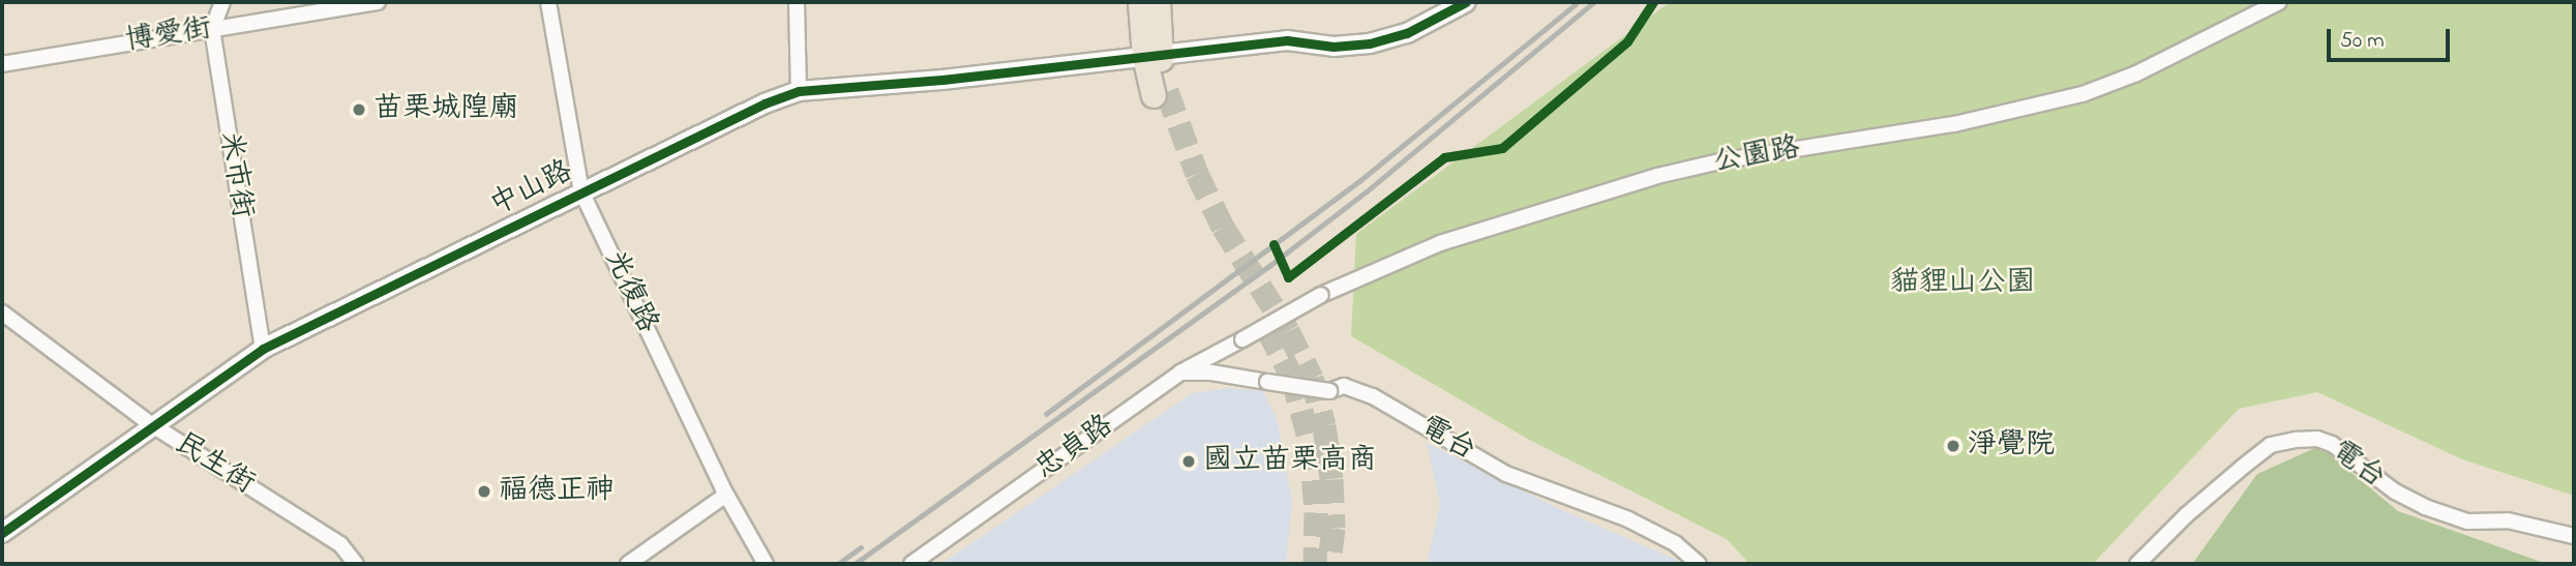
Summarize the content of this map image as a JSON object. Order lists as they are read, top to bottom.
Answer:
{
  "streets": {
    "street": [
      "博愛街",
      "公園路",
      "米市街",
      "中山路",
      "光復路",
      "電台",
      "忠貞路",
      "民生街"
    ]
  },
  "crossings": [
    ["博愛街", "米市街"],
    ["公園路", "忠貞路"],
    ["米市街", "中山路"],
    ["中山路", "光復路"],
    ["中山路", "民生街"],
    ["電台", "忠貞路"]
  ],
  "parks": ["貓貍山公園"],
  "places": [
    "苗栗城隍廟",
    "淨覺院",
    "國立苗栗高商",
    "福德正神"
  ],
  "scale_bar": "50 m"
}
